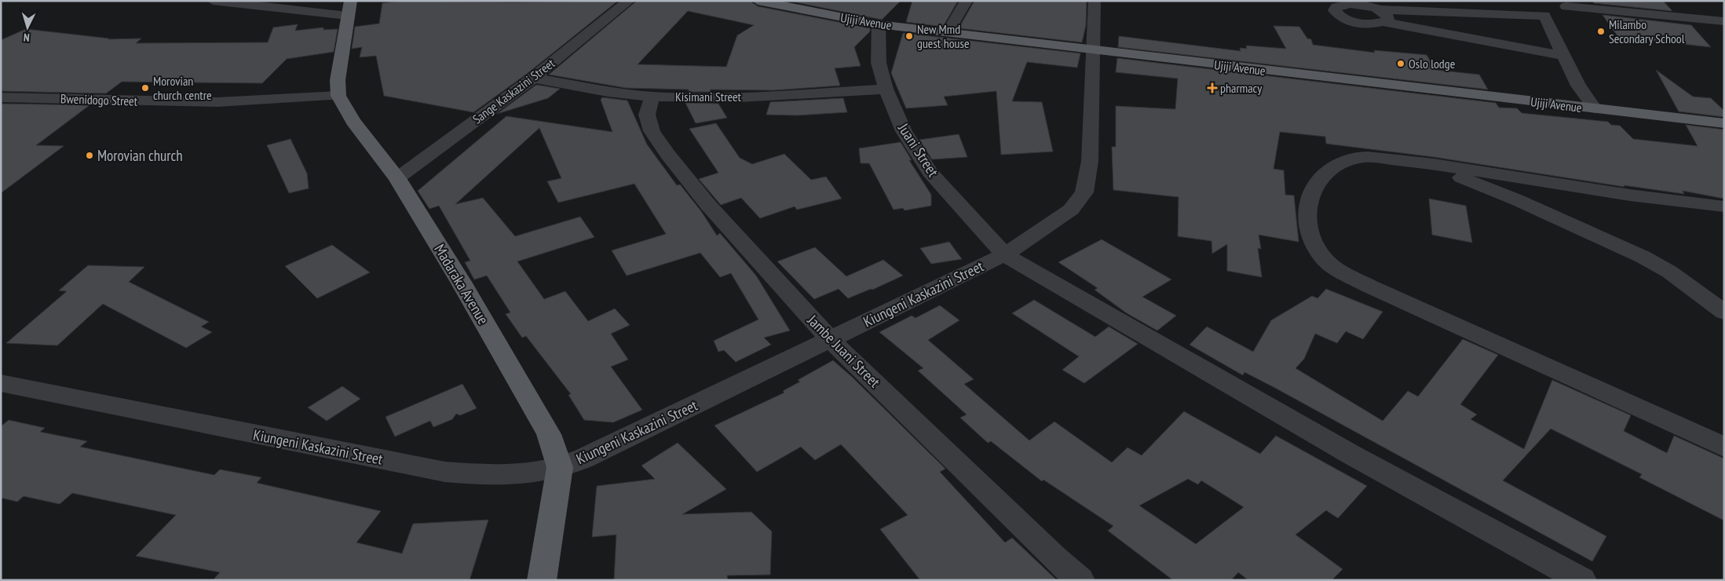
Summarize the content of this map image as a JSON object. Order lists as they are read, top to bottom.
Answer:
{
  "streets": {
    "main road": ["Ujiji Avenue", "Madaraka Avenue"],
    "street": [
      "Sange Kaskazini Street",
      "Kisimani Street",
      "Bwenidogo Street",
      "Juani Street",
      "Kiungeni Kaskazini Street",
      "Jambe Juani Street"
    ]
  },
  "crossings": [
    ["Ujiji Avenue", "Juani Street"],
    ["Ujiji Avenue", "Kiungeni Kaskazini Street"],
    ["Sange Kaskazini Street", "Kisimani Street"],
    ["Sange Kaskazini Street", "Madaraka Avenue"],
    ["Kisimani Street", "Juani Street"],
    ["Kisimani Street", "Jambe Juani Street"],
    ["Bwenidogo Street", "Madaraka Avenue"],
    ["Juani Street", "Kiungeni Kaskazini Street"],
    ["Madaraka Avenue", "Kiungeni Kaskazini Street"],
    ["Kiungeni Kaskazini Street", "Jambe Juani Street"]
  ],
  "places": {
    "other": [
      "Milambo Secondary School",
      "New Mmd guest house",
      "Oslo lodge",
      "Morovian church centre",
      "Morovian church"
    ],
    "health": ["pharmacy"]
  },
  "north": "bottom"
}
